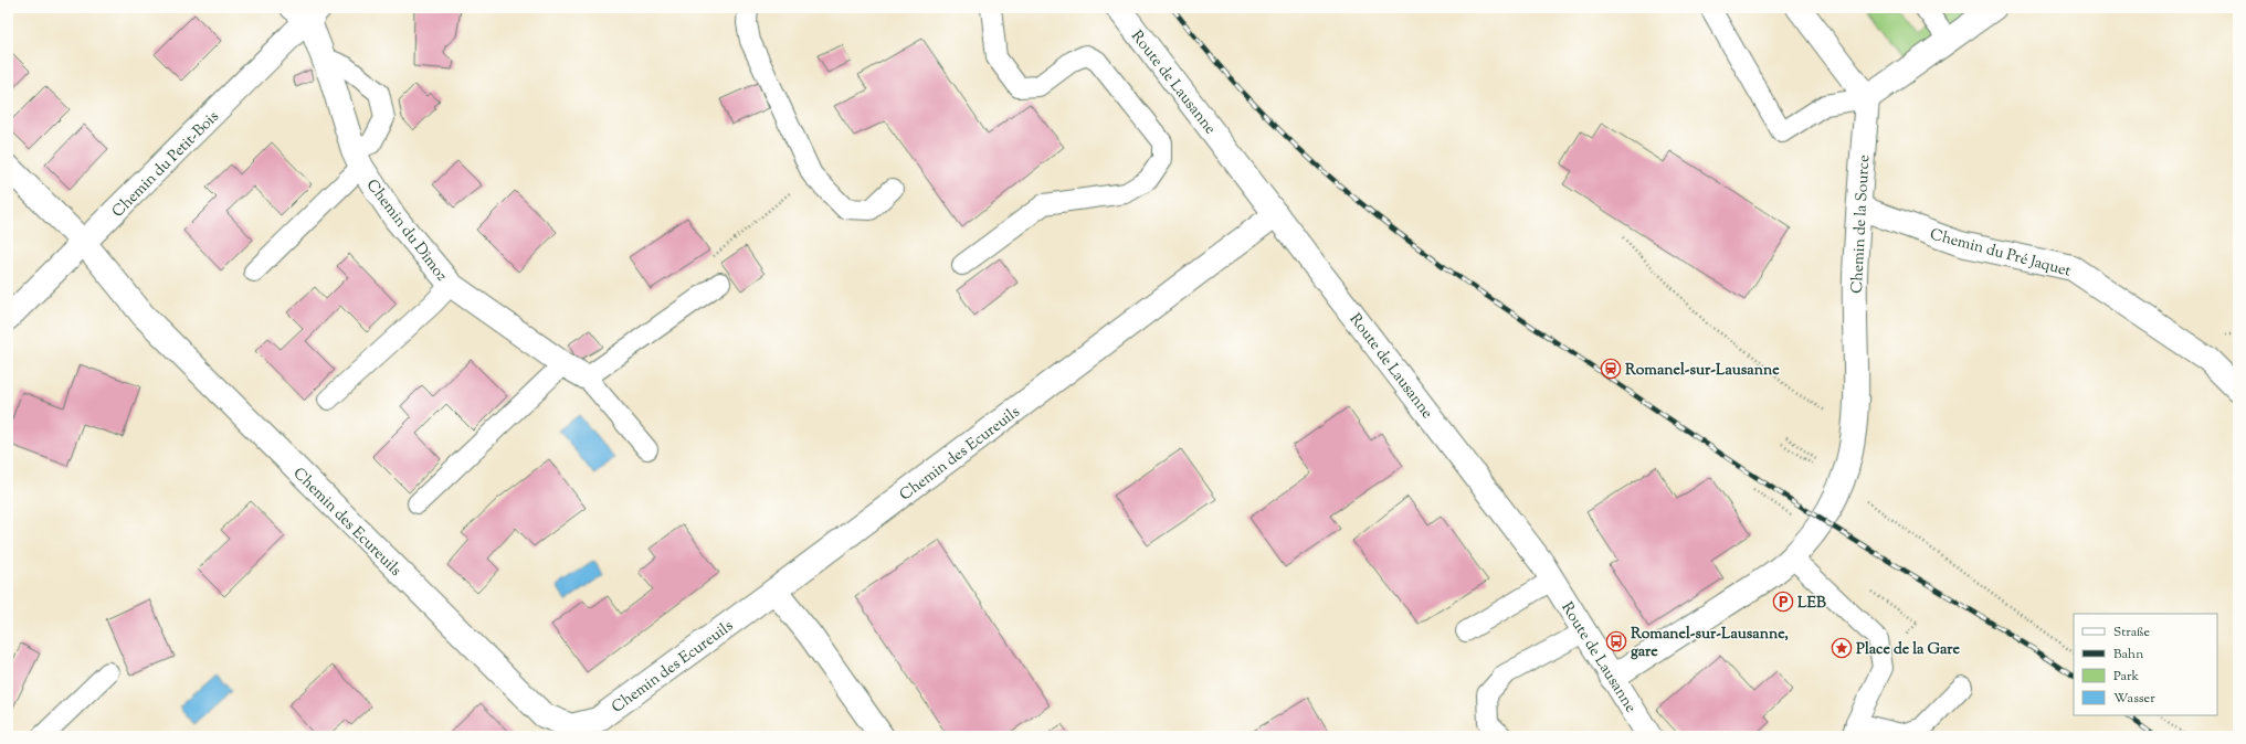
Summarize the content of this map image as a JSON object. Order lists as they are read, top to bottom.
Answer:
{
  "streets": {
    "street": [
      "Route de Lausanne",
      "Chemin du Petit-Bois",
      "Chemin de la Source",
      "Chemin du Dîmoz",
      "Chemin du Pré Jaquet",
      "Chemin des Ecureuils"
    ]
  },
  "crossings": [
    ["Route de Lausanne", "Chemin des Ecureuils"],
    ["Chemin du Petit-Bois", "Chemin du Dîmoz"],
    ["Chemin du Petit-Bois", "Chemin des Ecureuils"],
    ["Chemin de la Source", "Chemin du Pré Jaquet"]
  ],
  "places": {
    "station": ["Romanel-sur-Lausanne"],
    "parking": ["LEB"],
    "bus stop": ["Romanel-sur-Lausanne, gare"],
    "place": ["Place de la Gare"]
  },
  "legend": [
    "Straße",
    "Bahn",
    "Park",
    "Wasser"
  ]
}
